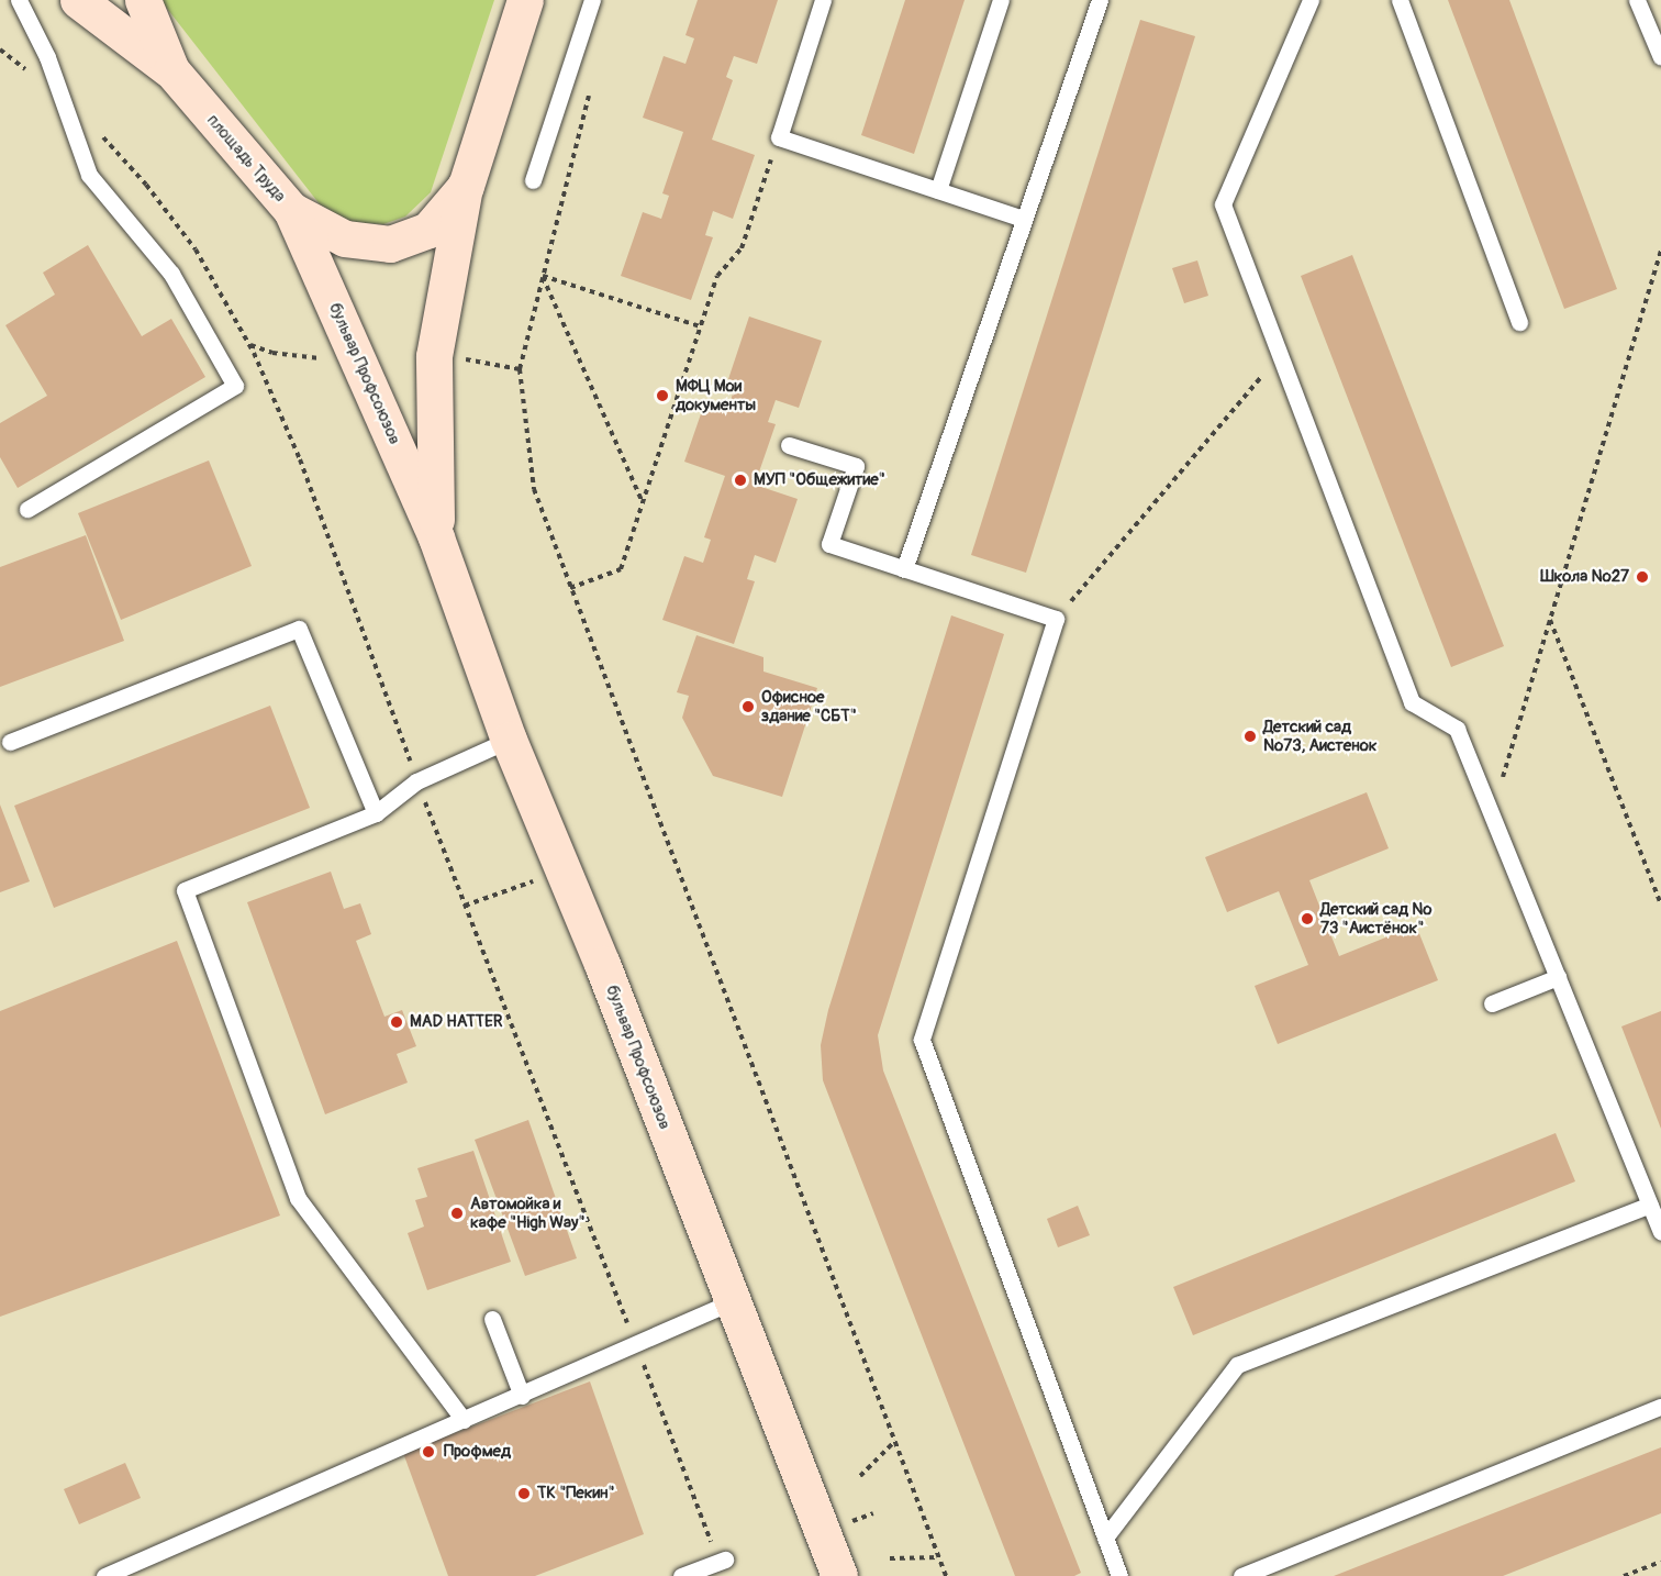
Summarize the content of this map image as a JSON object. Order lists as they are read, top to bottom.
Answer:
{
  "streets": {
    "street": ["площадь Труда", "бульвар Профсоюзов"]
  },
  "crossings": [
    ["площадь Труда", "бульвар Профсоюзов"]
  ],
  "places": [
    "МФЦ Мои документы",
    "МУП \"Общежитие\"",
    "Школа №27",
    "Офисное здание \"СБТ\"",
    "Детский сад №73, Аистенок",
    "Детский сад № 73 \"Аистёнок\"",
    "MAD HATTER",
    "Автомойка и кафе \"High Way\"",
    "Профмед",
    "ТК \"Пекин\""
  ]
}
